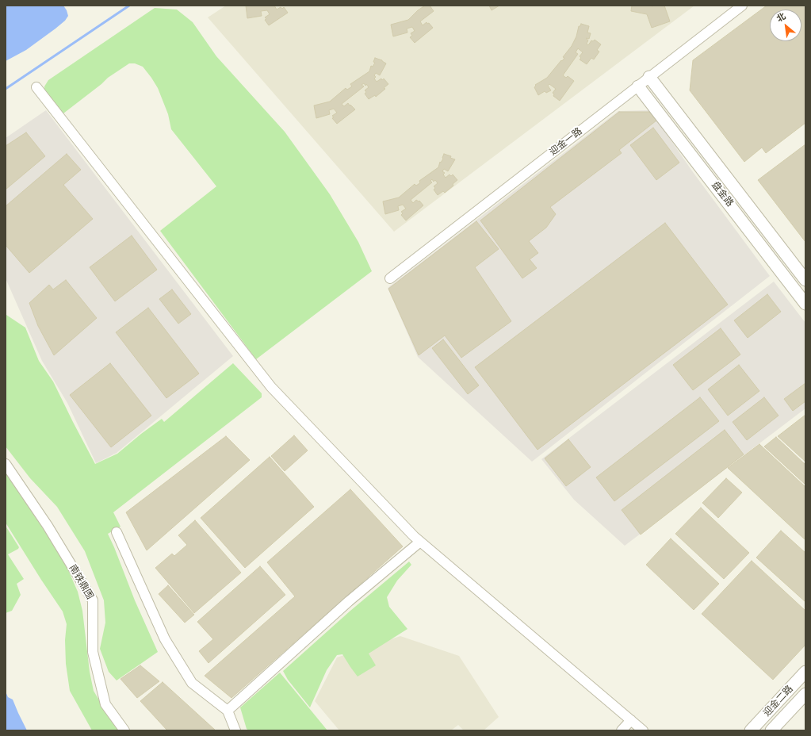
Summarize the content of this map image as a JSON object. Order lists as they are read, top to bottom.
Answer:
{
  "streets": {
    "street": [
      "迎金一路",
      "盘金路",
      "南铁鼎围",
      "迎金二路"
    ]
  },
  "crossings": [
    ["迎金一路", "盘金路"]
  ],
  "north": "top left"
}
